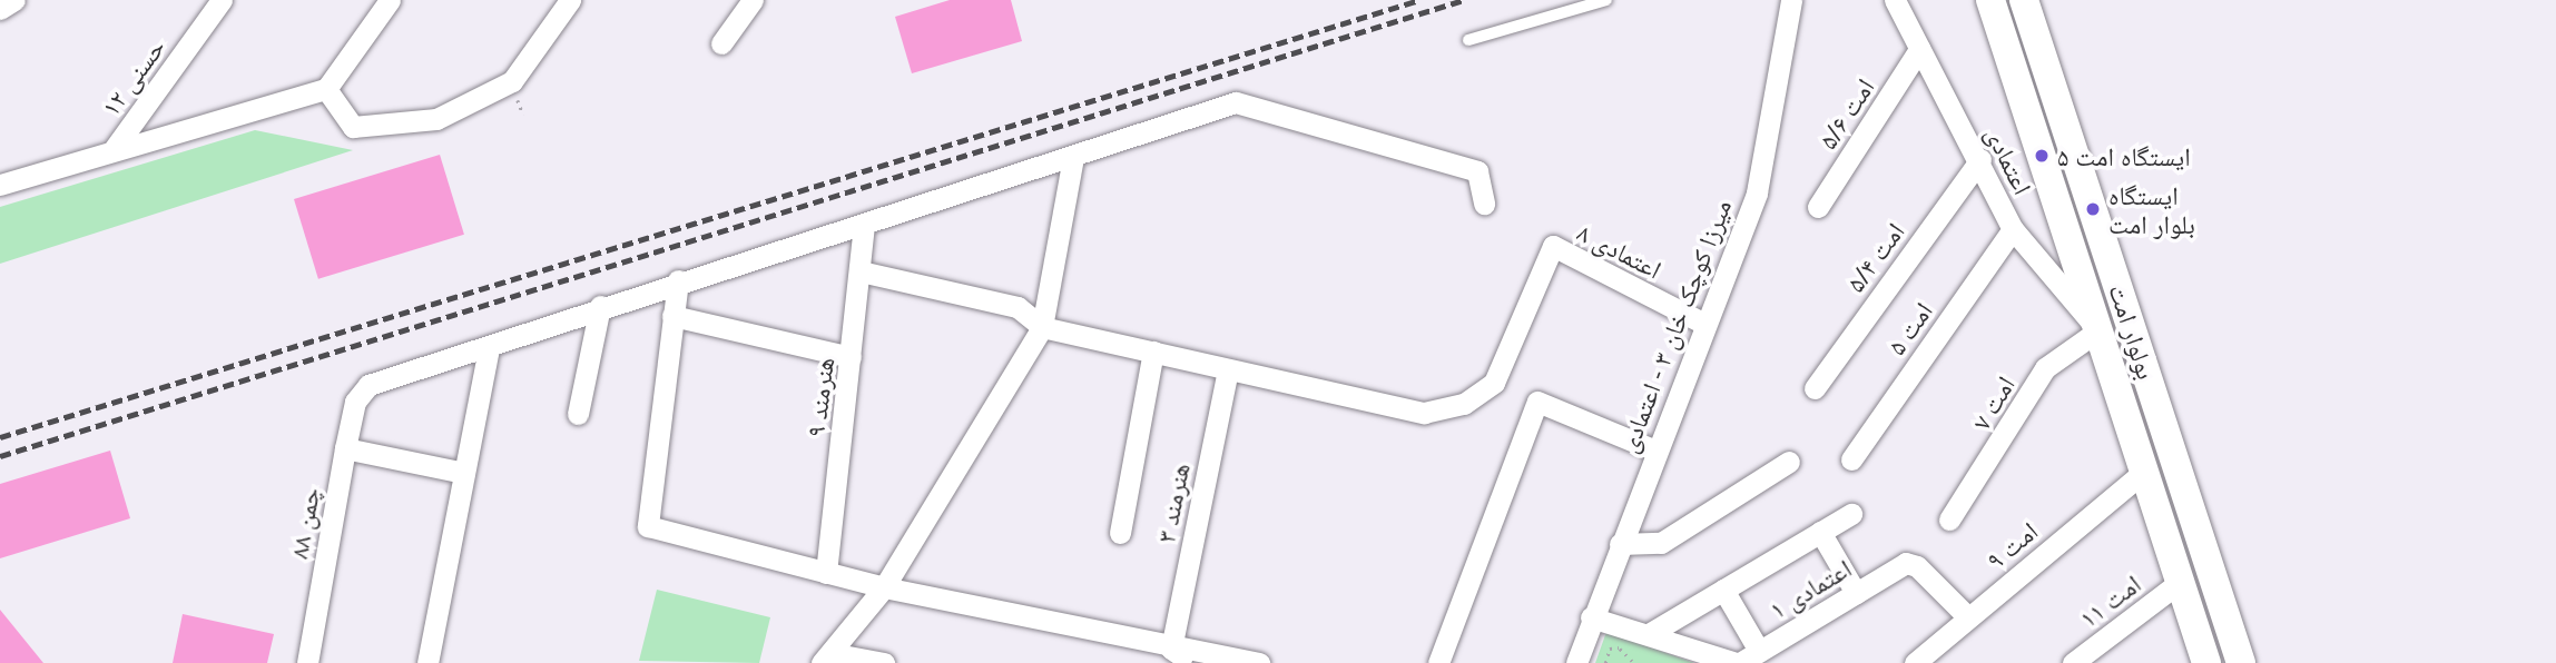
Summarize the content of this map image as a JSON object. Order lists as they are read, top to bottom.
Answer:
{
  "streets": {
    "main road": ["بولوار امت"],
    "street": [
      "حسنی ۱۲",
      "امت ۵/۶",
      "اعتمادی",
      "اعتمادی ۸",
      "امت ۵/۴",
      "میرزا کوچک خان ۳ - اعتمادی",
      "امت ۵",
      "هنرمند ۹",
      "امت ۷",
      "هنرمند ۳",
      "چمن ۸۸",
      "امت ۹",
      "اعتمادی ۱",
      "امت ۱۱"
    ]
  },
  "crossings": [
    ["امت ۵/۶", "اعتمادی"],
    ["اعتمادی", "امت ۵/۴"],
    ["اعتمادی", "امت ۵"],
    ["اعتمادی", "بولوار امت"],
    ["اعتمادی", "امت ۷"],
    ["اعتمادی ۸", "میرزا کوچک خان ۳ - اعتمادی"],
    ["اعتمادی ۸", "هنرمند ۳"],
    ["میرزا کوچک خان ۳ - اعتمادی", "اعتمادی ۱"],
    ["بولوار امت", "امت ۷"],
    ["بولوار امت", "امت ۹"],
    ["بولوار امت", "امت ۱۱"],
    ["امت ۹", "اعتمادی ۱"]
  ],
  "places": ["ایستگاه امت ۵", "ایستگاه بلوار امت"]
}
